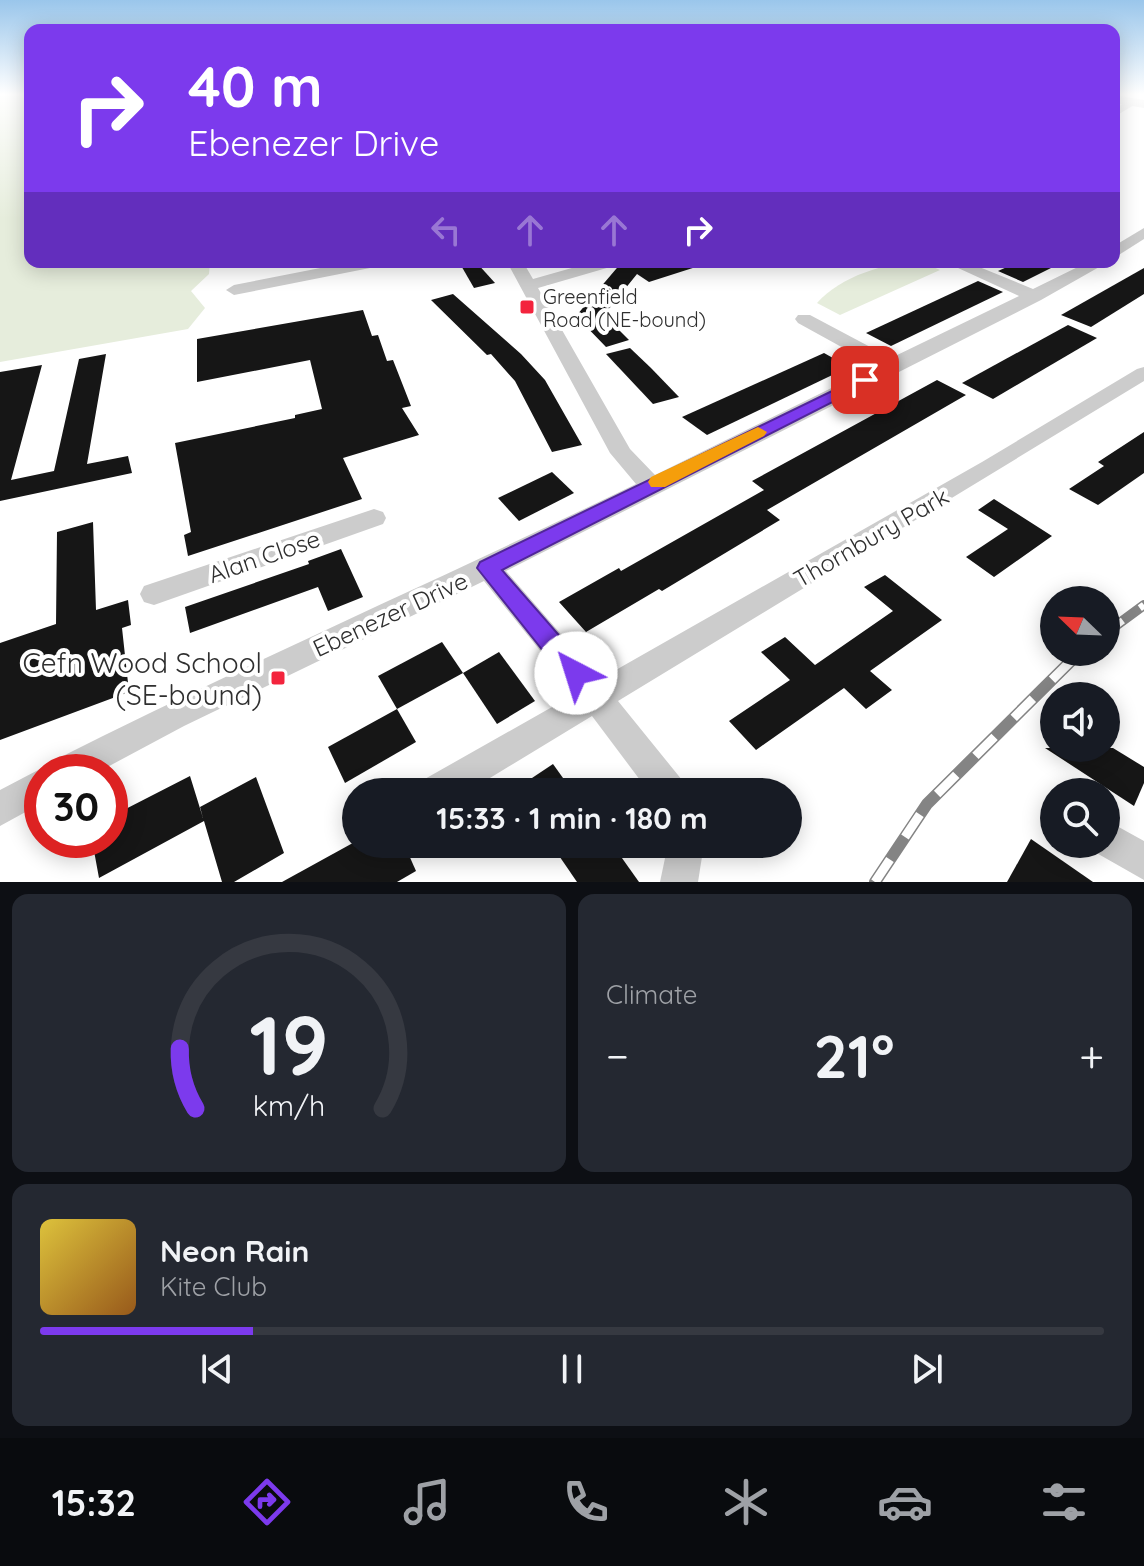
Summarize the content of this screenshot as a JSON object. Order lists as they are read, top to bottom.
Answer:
{
  "streets": {
    "street": ["Thornbury Park", "Alan Close", "Ebenezer Drive"]
  },
  "places": {
    "transit": ["Greenfield Road (NE-bound)", "Cefn Wood School (SE-bound)"]
  },
  "north": "top left",
  "page": {
    "turn": ["40 m", "Ebenezer Drive"],
    "limit": "30",
    "trip": "15:33 · 1 min · 180 m",
    "tile": "Climate",
    "heat": ["−", "21°", "+"],
    "song": ["Neon Rain", "Kite Club"],
    "tabs": "15:32",
    "gauge": ["19", "km/h"]
  }
}
